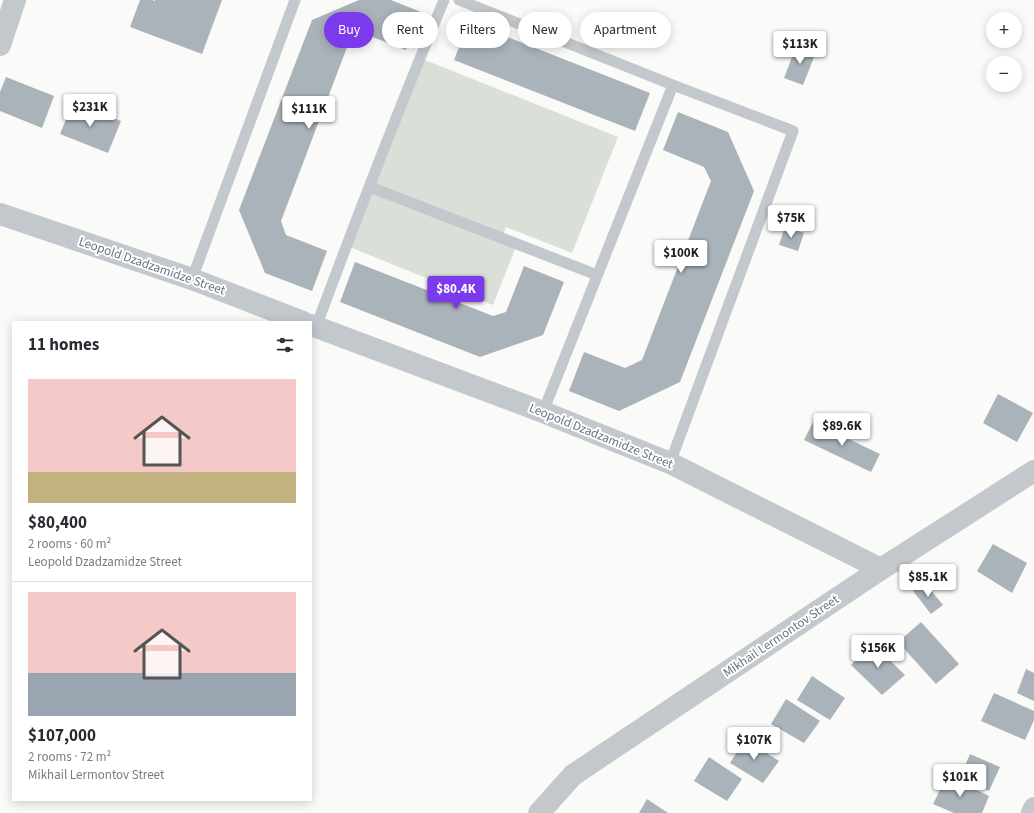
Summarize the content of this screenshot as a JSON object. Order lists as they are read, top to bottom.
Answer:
{
  "streets": {
    "street": ["Leopold Dzadzamidze Street", "Mikhail Lermontov Street"]
  },
  "crossings": [
    ["Leopold Dzadzamidze Street", "Mikhail Lermontov Street"]
  ],
  "page": {
    "map_buttons": ["+", "−"],
    "chip": [
      "Buy",
      "Rent",
      "Filters",
      "New",
      "Apartment"
    ],
    "price": [
      "$113K",
      "$231K",
      "$111K",
      "$75K",
      "$100K",
      "$80.4K",
      "$89.6K",
      "$85.1K",
      "$156K",
      "$107K",
      "$101K"
    ],
    "heading": "11 homes",
    "list": [
      {
        "name": "$80,400",
        "note": "2 rooms · 60 m² · Leopold Dzadzamidze Street"
      },
      {
        "name": "$107,000",
        "note": "2 rooms · 72 m² · Mikhail Lermontov Street"
      }
    ]
  }
}
